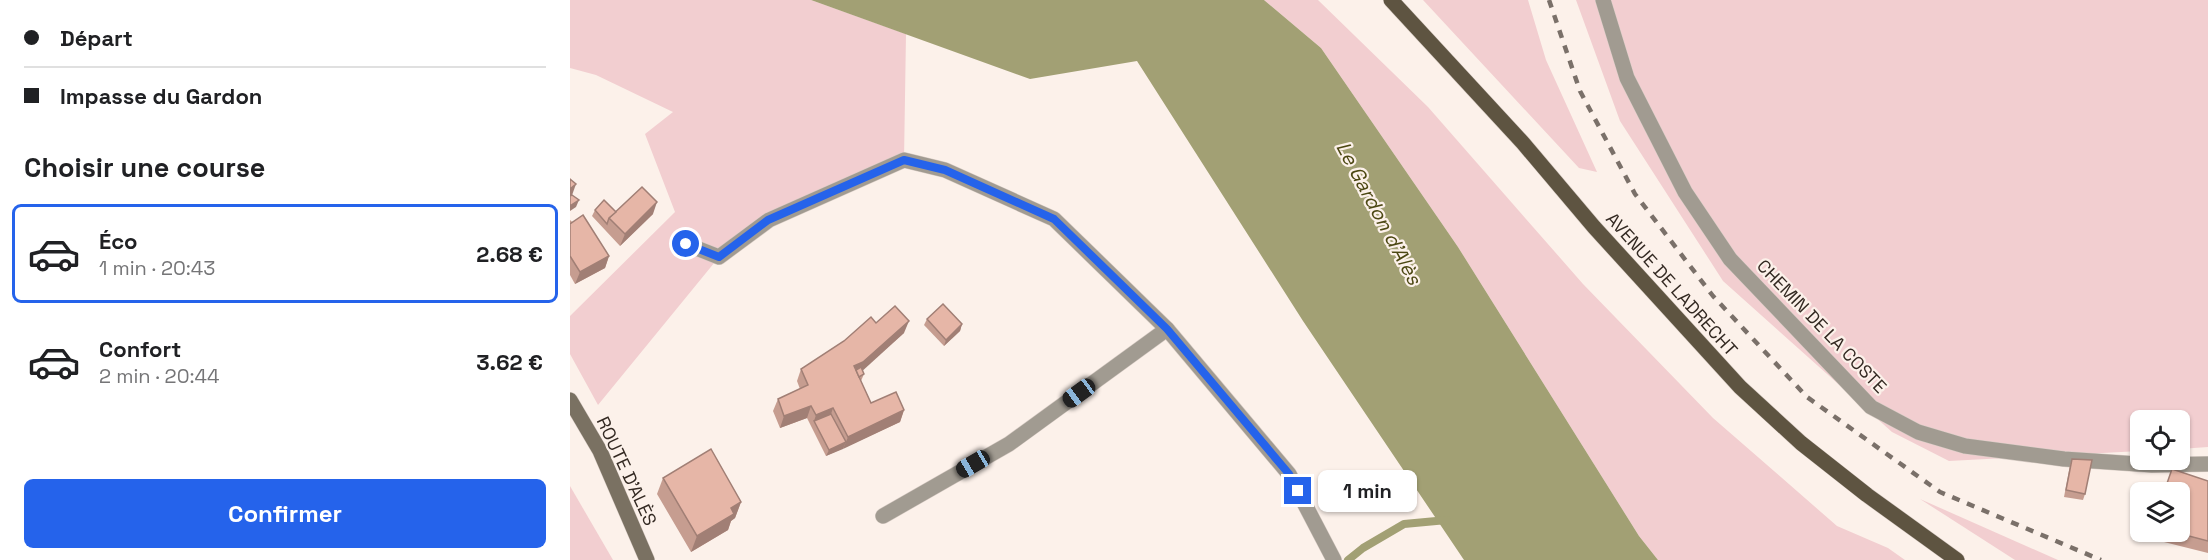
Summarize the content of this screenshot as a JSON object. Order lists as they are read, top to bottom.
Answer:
{
  "streets": {
    "main road": ["AVENUE DE LADRECHT", "ROUTE D'ALÈS"],
    "street": ["CHEMIN DE LA COSTE"]
  },
  "water": ["Le Gardon d'Alès"],
  "page": {
    "banner": ["Départ", "Impasse du Gardon"],
    "heading": "Choisir une course",
    "list": [
      {
        "name": "Éco",
        "note": "1 min · 20:43",
        "value": "2.68 €"
      },
      {
        "name": "Confort",
        "note": "2 min · 20:44",
        "value": "3.62 €"
      }
    ],
    "buttons": "Confirmer",
    "bubble": "1 min"
  }
}
